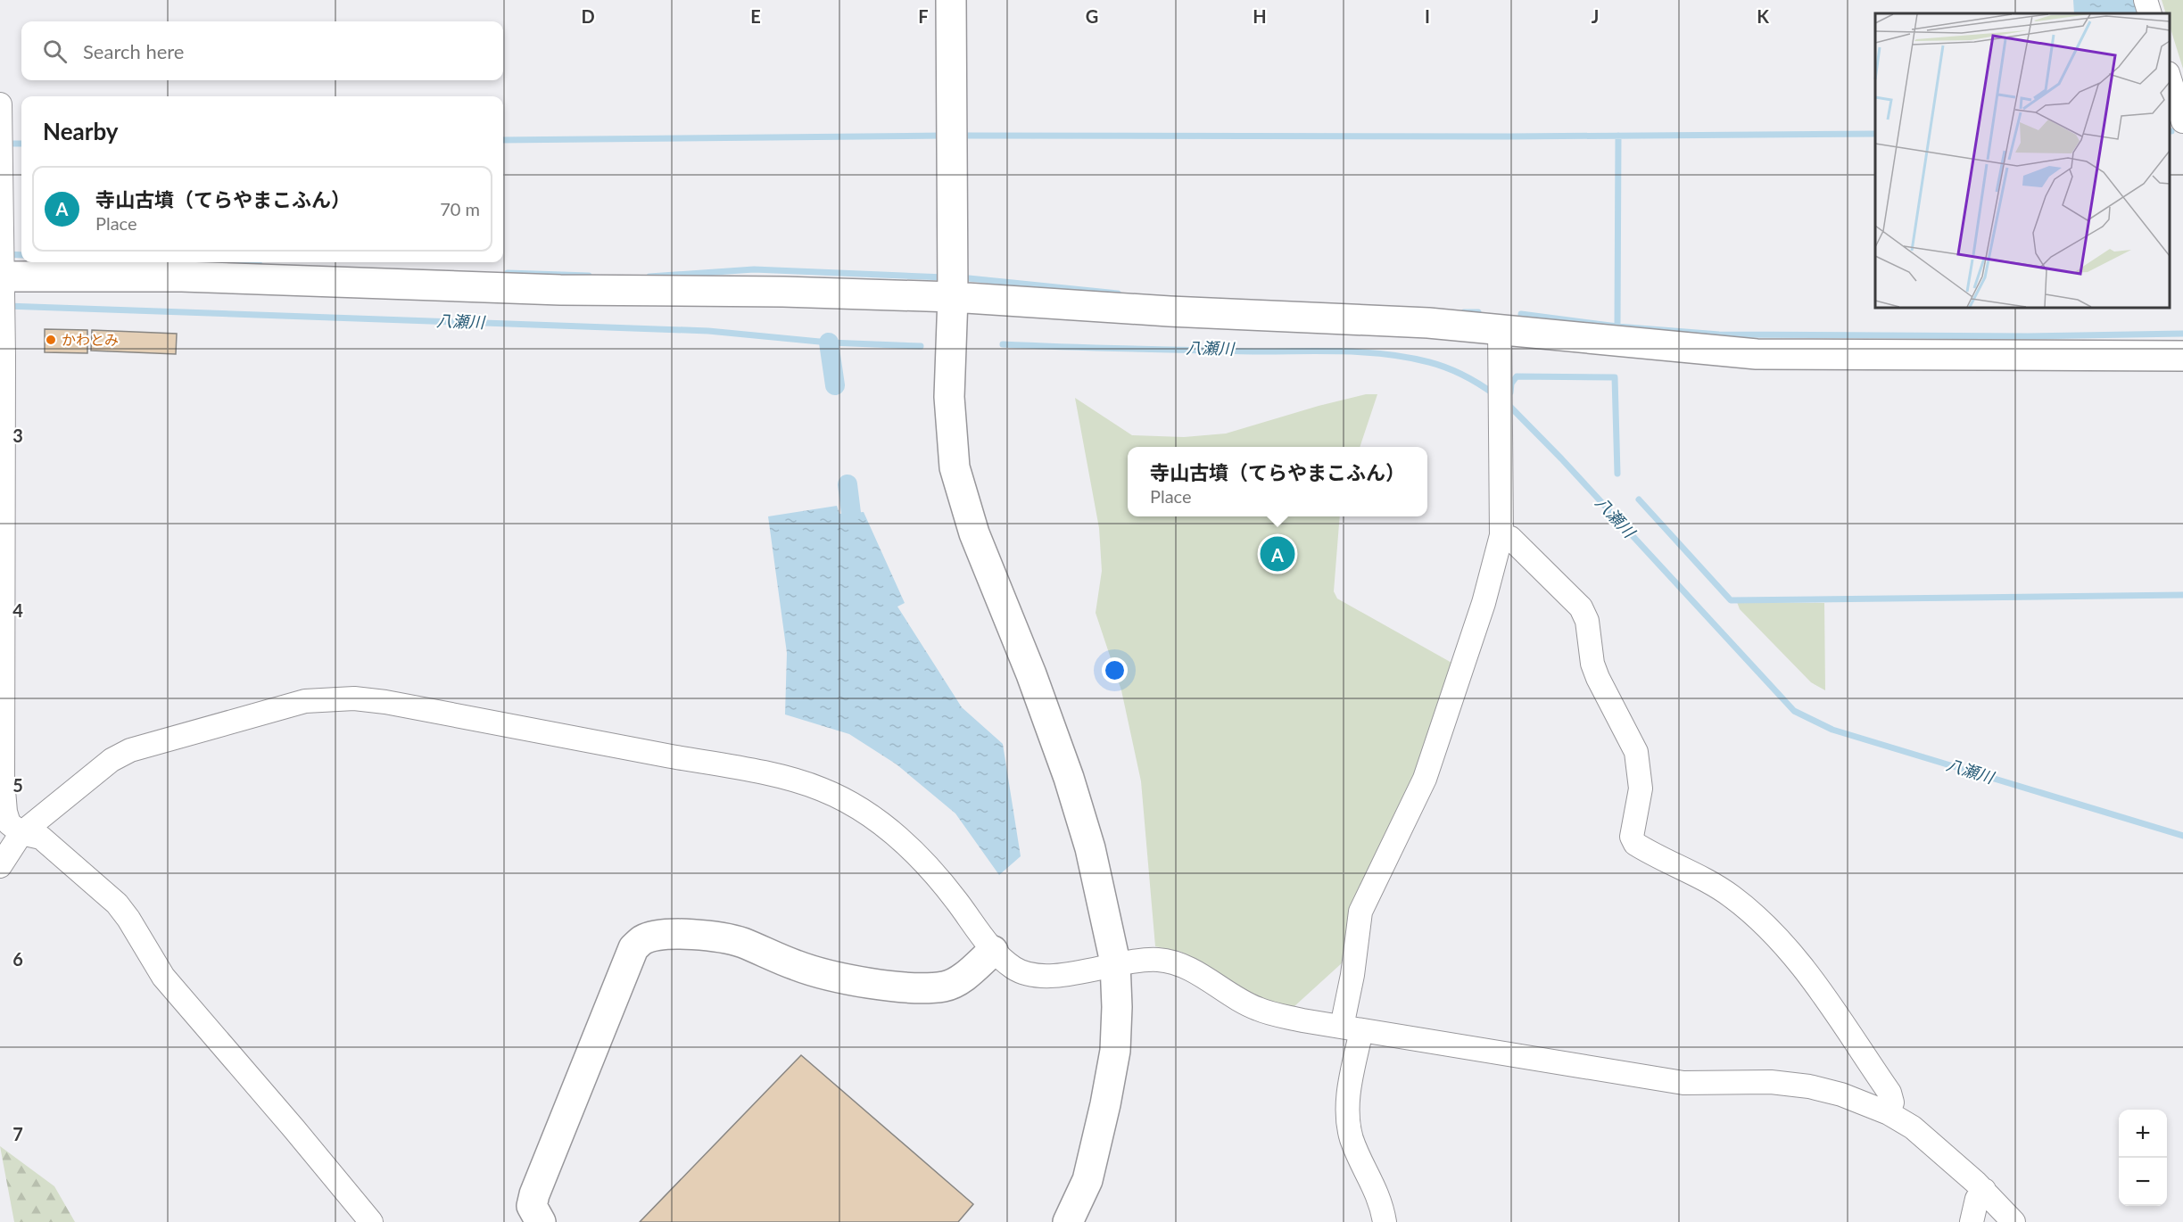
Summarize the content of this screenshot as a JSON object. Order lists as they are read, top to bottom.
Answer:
{
  "water": ["八瀬川"],
  "places": ["かわとみ"],
  "page": {
    "search": "Search here",
    "heading": "Nearby",
    "list": [
      {
        "mark": "A",
        "name": "寺山古墳（てらやまこふん）",
        "note": "Place",
        "value": "70 m"
      }
    ],
    "popup": ["寺山古墳（てらやまこふん）", "Place"],
    "pins": "A",
    "map_buttons": ["+", "−"]
  },
  "grid": {
    "columns": [
      "D",
      "E",
      "F",
      "G",
      "H",
      "I",
      "J",
      "K"
    ],
    "rows": [
      "3",
      "4",
      "5",
      "6",
      "7"
    ]
  }
}
